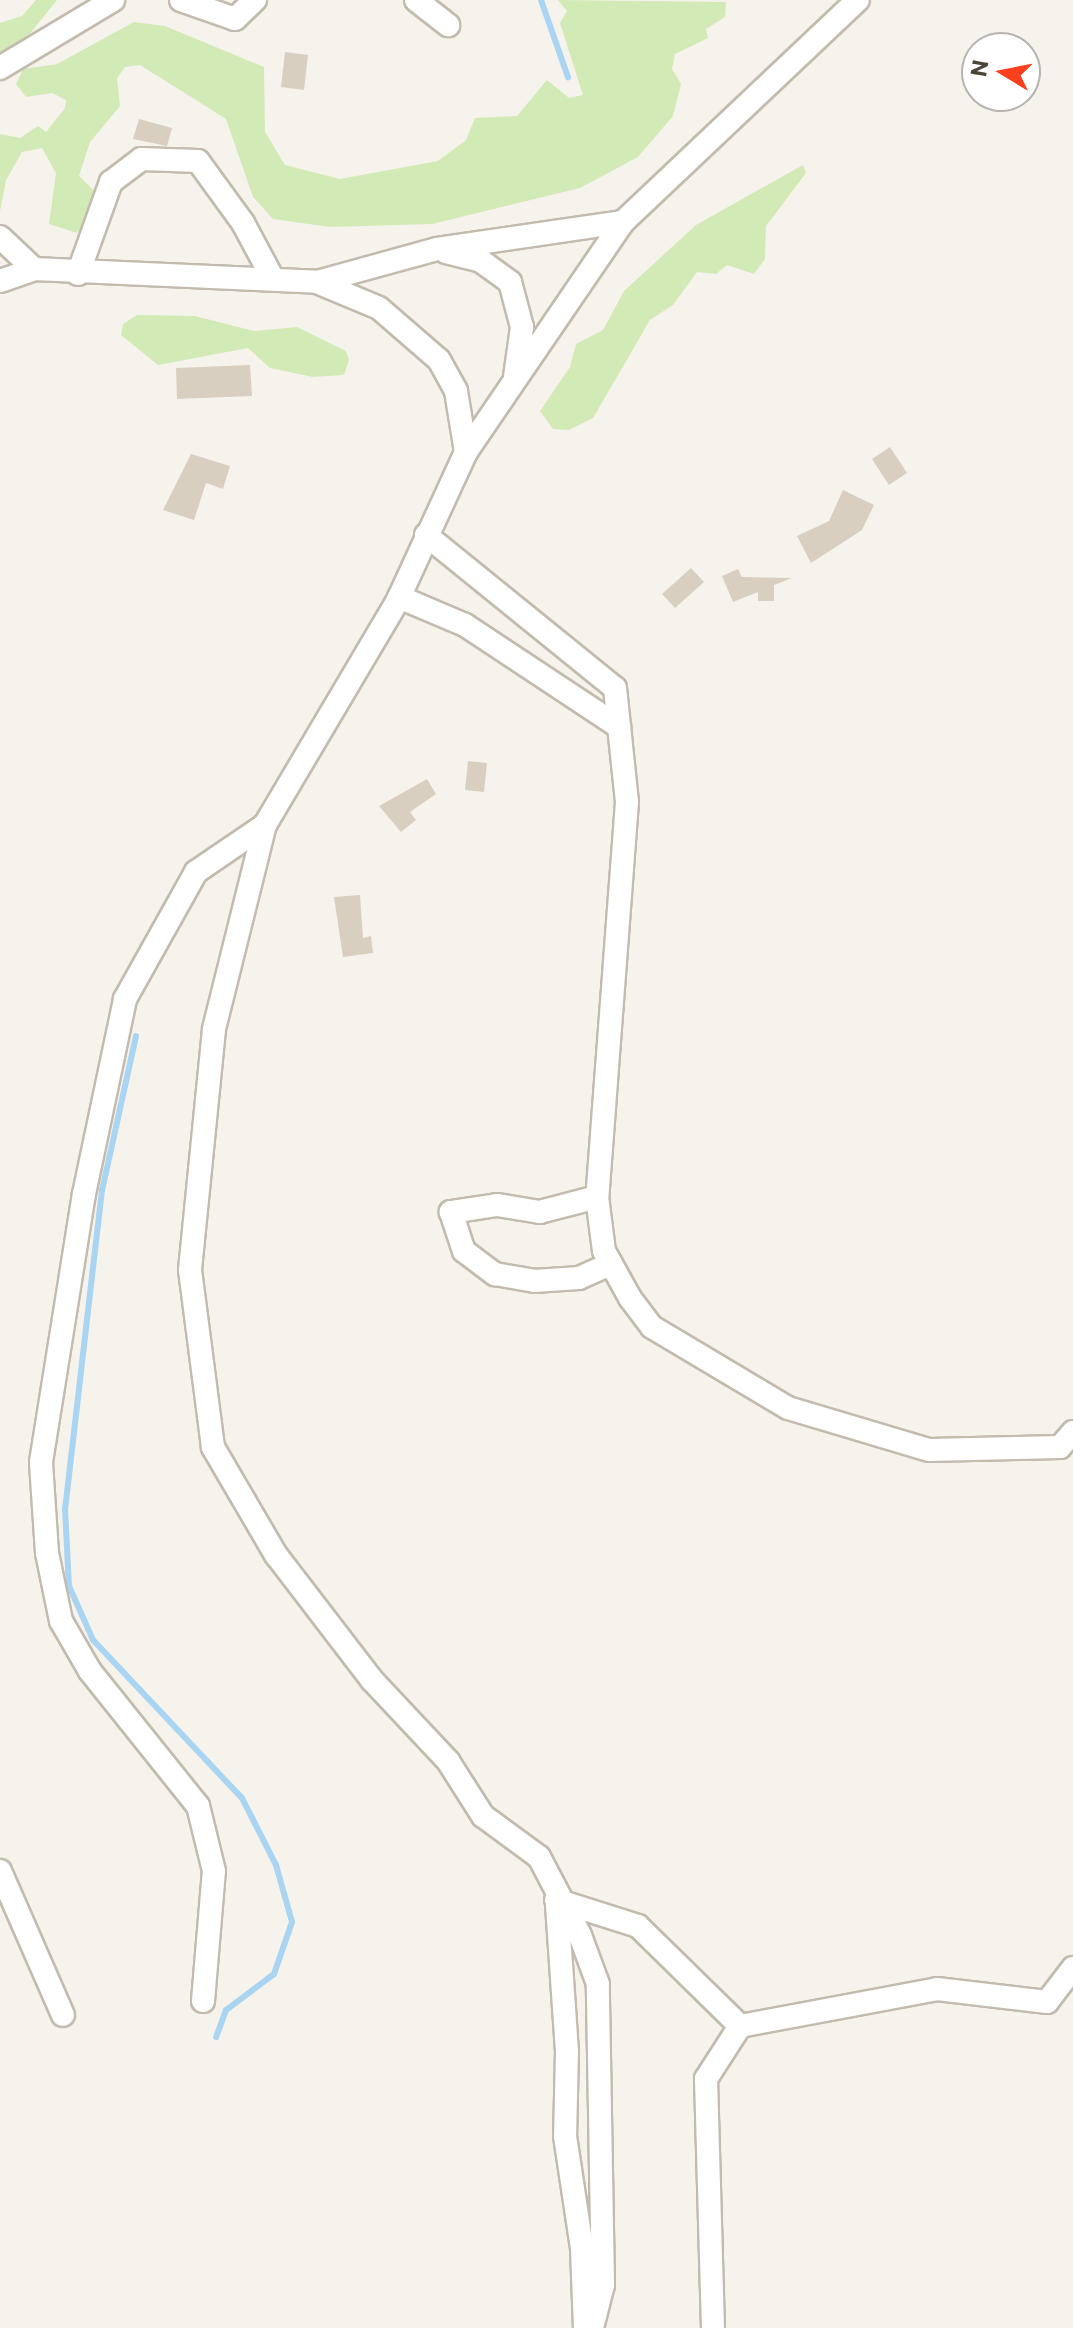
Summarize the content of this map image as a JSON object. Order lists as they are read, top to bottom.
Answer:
{
  "north": "left"
}
